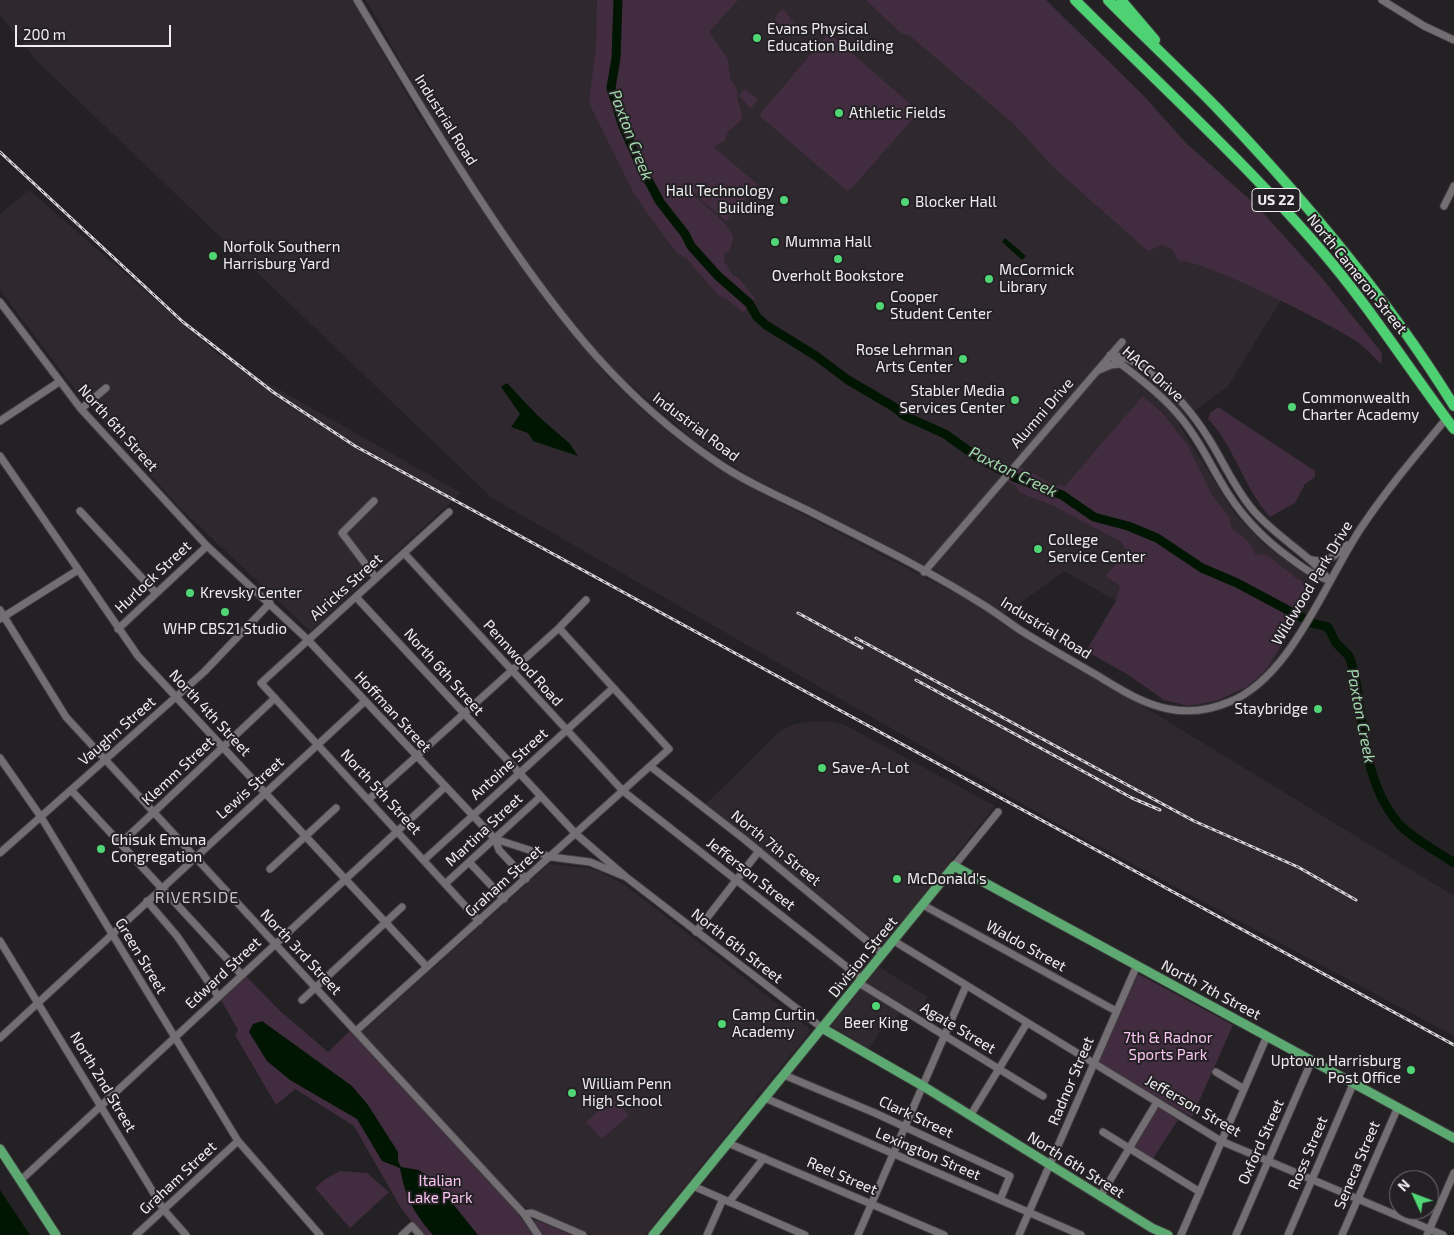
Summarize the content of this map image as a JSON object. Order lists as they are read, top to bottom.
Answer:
{
  "streets": {
    "highway": ["US 22", "North Cameron Street"],
    "main road": ["North 6th Street", "North 7th Street", "Division Street"],
    "street": [
      "Industrial Road",
      "HACC Drive",
      "Alumni Drive",
      "Hurlock Street",
      "Wildwood Park Drive",
      "Alricks Street",
      "Pennwood Road",
      "Hoffman Street",
      "North 4th Street",
      "Vaughn Street",
      "Antoine Street",
      "Klemm Street",
      "Lewis Street",
      "North 5th Street",
      "Martina Street",
      "Jefferson Street",
      "Graham Street",
      "Waldo Street",
      "North 3rd Street",
      "Green Street",
      "Edward Street",
      "Agate Street",
      "Radnor Street",
      "North 2nd Street",
      "Clark Street",
      "Oxford Street",
      "Ross Street",
      "Lexington Street",
      "Seneca Street",
      "Reel Street"
    ]
  },
  "crossings": [
    ["Industrial Road", "Alumni Drive"],
    ["Industrial Road", "Wildwood Park Drive"],
    ["US 22", "North Cameron Street"],
    ["North Cameron Street", "Wildwood Park Drive"],
    ["HACC Drive", "Alumni Drive"],
    ["HACC Drive", "Wildwood Park Drive"],
    ["North 6th Street", "Hurlock Street"],
    ["North 6th Street", "Alricks Street"],
    ["North 6th Street", "Hoffman Street"],
    ["North 6th Street", "Vaughn Street"],
    ["North 6th Street", "Antoine Street"],
    ["North 6th Street", "Martina Street"],
    ["North 6th Street", "Graham Street"],
    ["North 6th Street", "Division Street"],
    ["North 6th Street", "Radnor Street"],
    ["Hurlock Street", "North 4th Street"],
    ["Alricks Street", "Pennwood Road"],
    ["Alricks Street", "Hoffman Street"],
    ["Alricks Street", "North 5th Street"],
    ["Pennwood Road", "Antoine Street"],
    ["Pennwood Road", "Jefferson Street"],
    ["Pennwood Road", "Graham Street"],
    ["Hoffman Street", "Vaughn Street"],
    ["Hoffman Street", "Antoine Street"],
    ["Hoffman Street", "Lewis Street"],
    ["Hoffman Street", "Martina Street"],
    ["Hoffman Street", "Graham Street"],
    ["Hoffman Street", "Edward Street"],
    ["North 4th Street", "Vaughn Street"],
    ["North 4th Street", "Klemm Street"],
    ["North 4th Street", "Lewis Street"],
    ["North 4th Street", "Graham Street"],
    ["North 4th Street", "Edward Street"],
    ["Vaughn Street", "North 3rd Street"],
    ["Vaughn Street", "Green Street"],
    ["Antoine Street", "North 5th Street"],
    ["Antoine Street", "Graham Street"],
    ["Klemm Street", "North 5th Street"],
    ["Klemm Street", "North 3rd Street"],
    ["Lewis Street", "North 5th Street"],
    ["Lewis Street", "North 3rd Street"],
    ["Lewis Street", "Green Street"],
    ["Lewis Street", "North 2nd Street"],
    ["North 5th Street", "Martina Street"],
    ["North 5th Street", "Graham Street"],
    ["North 5th Street", "Edward Street"],
    ["North 7th Street", "Graham Street"],
    ["North 7th Street", "Division Street"],
    ["North 7th Street", "Radnor Street"],
    ["North 7th Street", "Oxford Street"],
    ["North 7th Street", "Ross Street"],
    ["North 7th Street", "Seneca Street"],
    ["Jefferson Street", "Graham Street"],
    ["Jefferson Street", "Division Street"],
    ["Jefferson Street", "Agate Street"],
    ["Jefferson Street", "Radnor Street"],
    ["Jefferson Street", "Oxford Street"],
    ["Jefferson Street", "Ross Street"],
    ["Jefferson Street", "Seneca Street"],
    ["Graham Street", "North 3rd Street"],
    ["Graham Street", "Green Street"],
    ["Graham Street", "North 2nd Street"],
    ["Waldo Street", "Division Street"],
    ["Waldo Street", "Radnor Street"],
    ["North 3rd Street", "Edward Street"],
    ["Green Street", "Edward Street"],
    ["Division Street", "Agate Street"],
    ["Division Street", "Clark Street"],
    ["Division Street", "Lexington Street"],
    ["Division Street", "Reel Street"],
    ["Edward Street", "North 2nd Street"],
    ["Radnor Street", "Lexington Street"],
    ["Clark Street", "Lexington Street"]
  ],
  "districts": ["RIVERSIDE"],
  "water": ["Paxton Creek"],
  "parks": ["7th & Radnor Sports Park", "Italian Lake Park"],
  "places": [
    "Evans Physical Education Building",
    "Athletic Fields",
    "Hall Technology Building",
    "Blocker Hall",
    "Mumma Hall",
    "Norfolk Southern Harrisburg Yard",
    "Overholt Bookstore",
    "McCormick Library",
    "Cooper Student Center",
    "Rose Lehrman Arts Center",
    "Stabler Media Services Center",
    "Commonwealth Charter Academy",
    "College Service Center",
    "Krevsky Center",
    "WHP CBS21 Studio",
    "Staybridge",
    "Save-A-Lot",
    "Chisuk Emuna Congregation",
    "McDonald's",
    "Beer King",
    "Camp Curtin Academy",
    "Uptown Harrisburg Post Office",
    "William Penn High School"
  ],
  "scale_bar": "200 m",
  "north": "top left"
}
